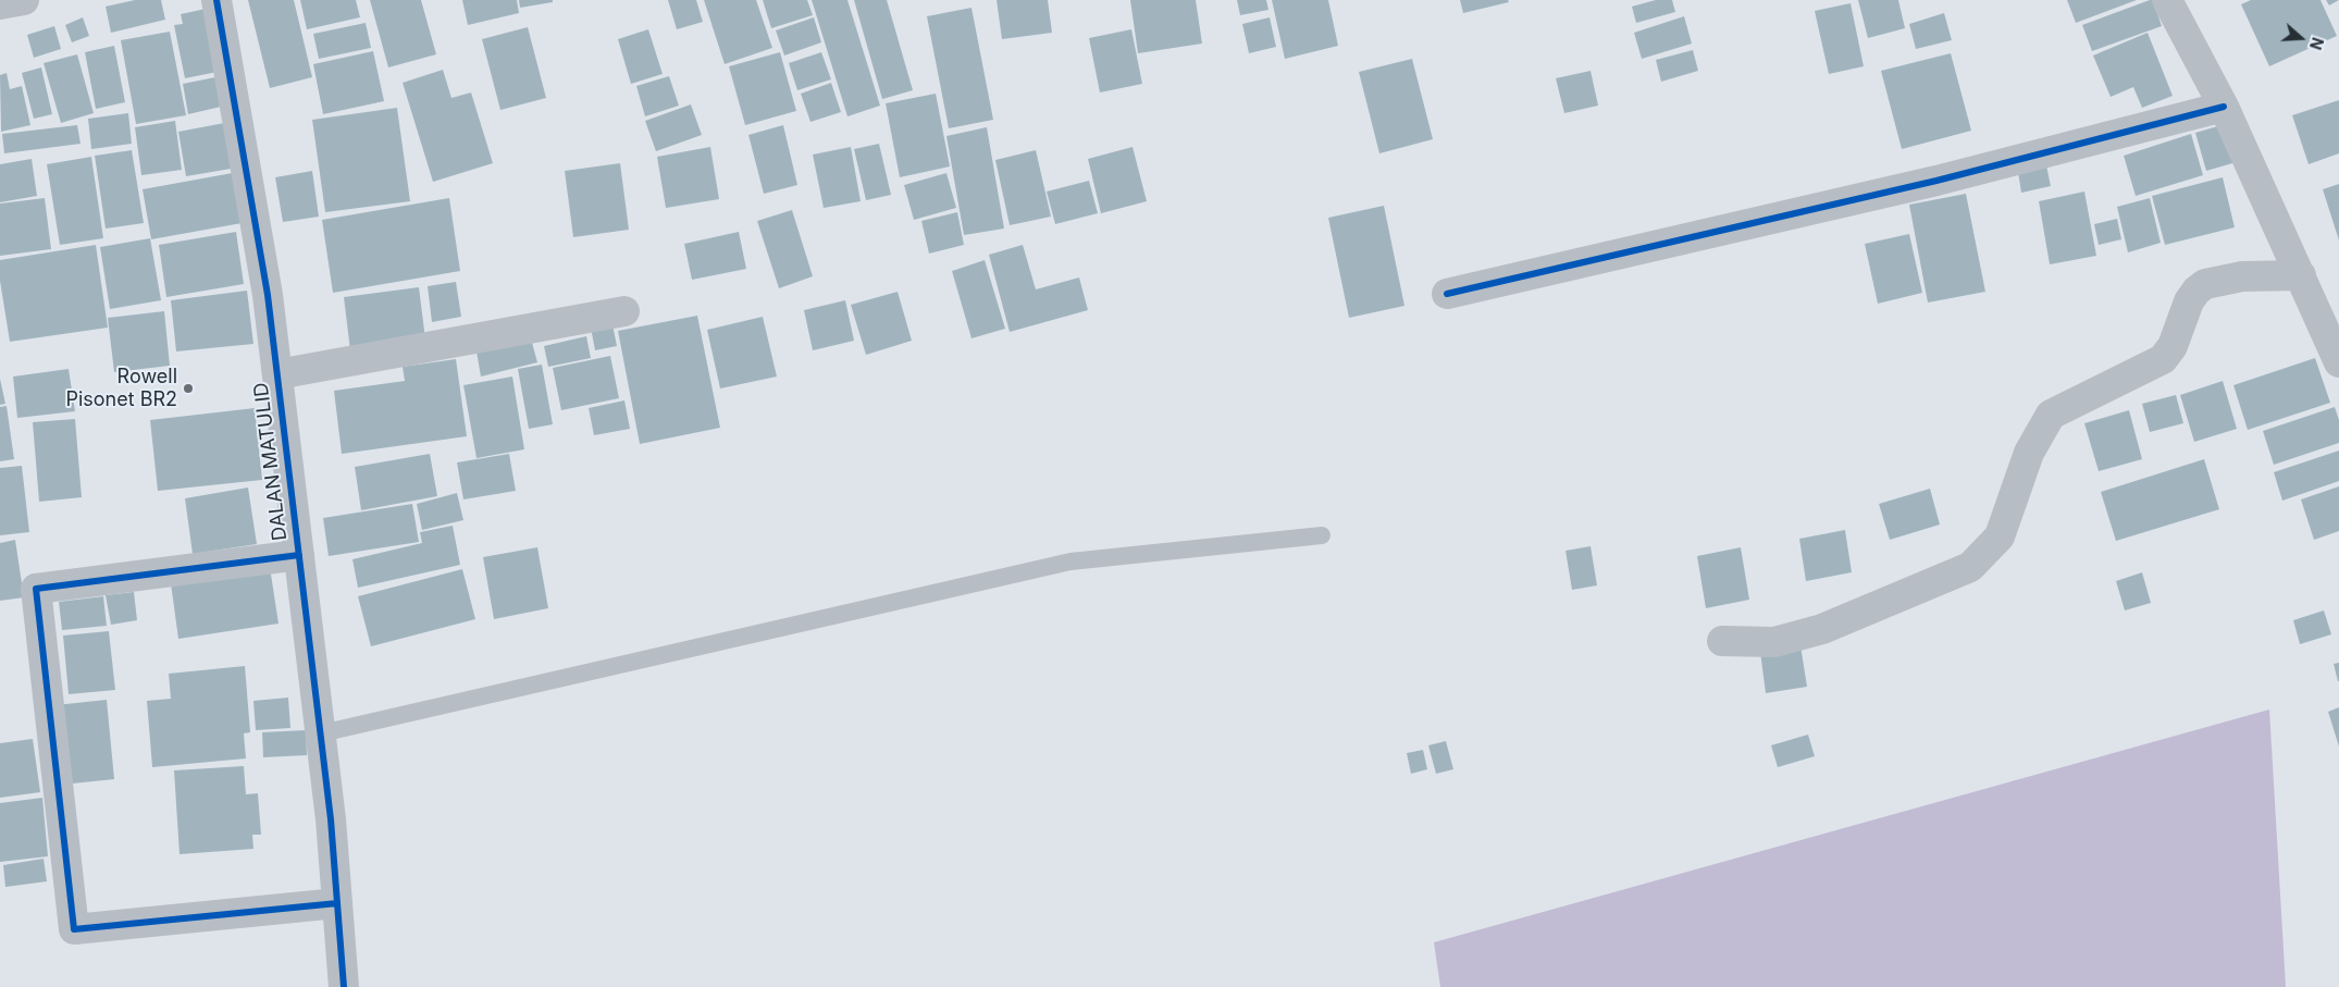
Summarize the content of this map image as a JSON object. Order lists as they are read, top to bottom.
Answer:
{
  "streets": {
    "street": ["DALAN MATULID"]
  },
  "places": ["Rowell Pisonet BR2"],
  "north": "right"
}
